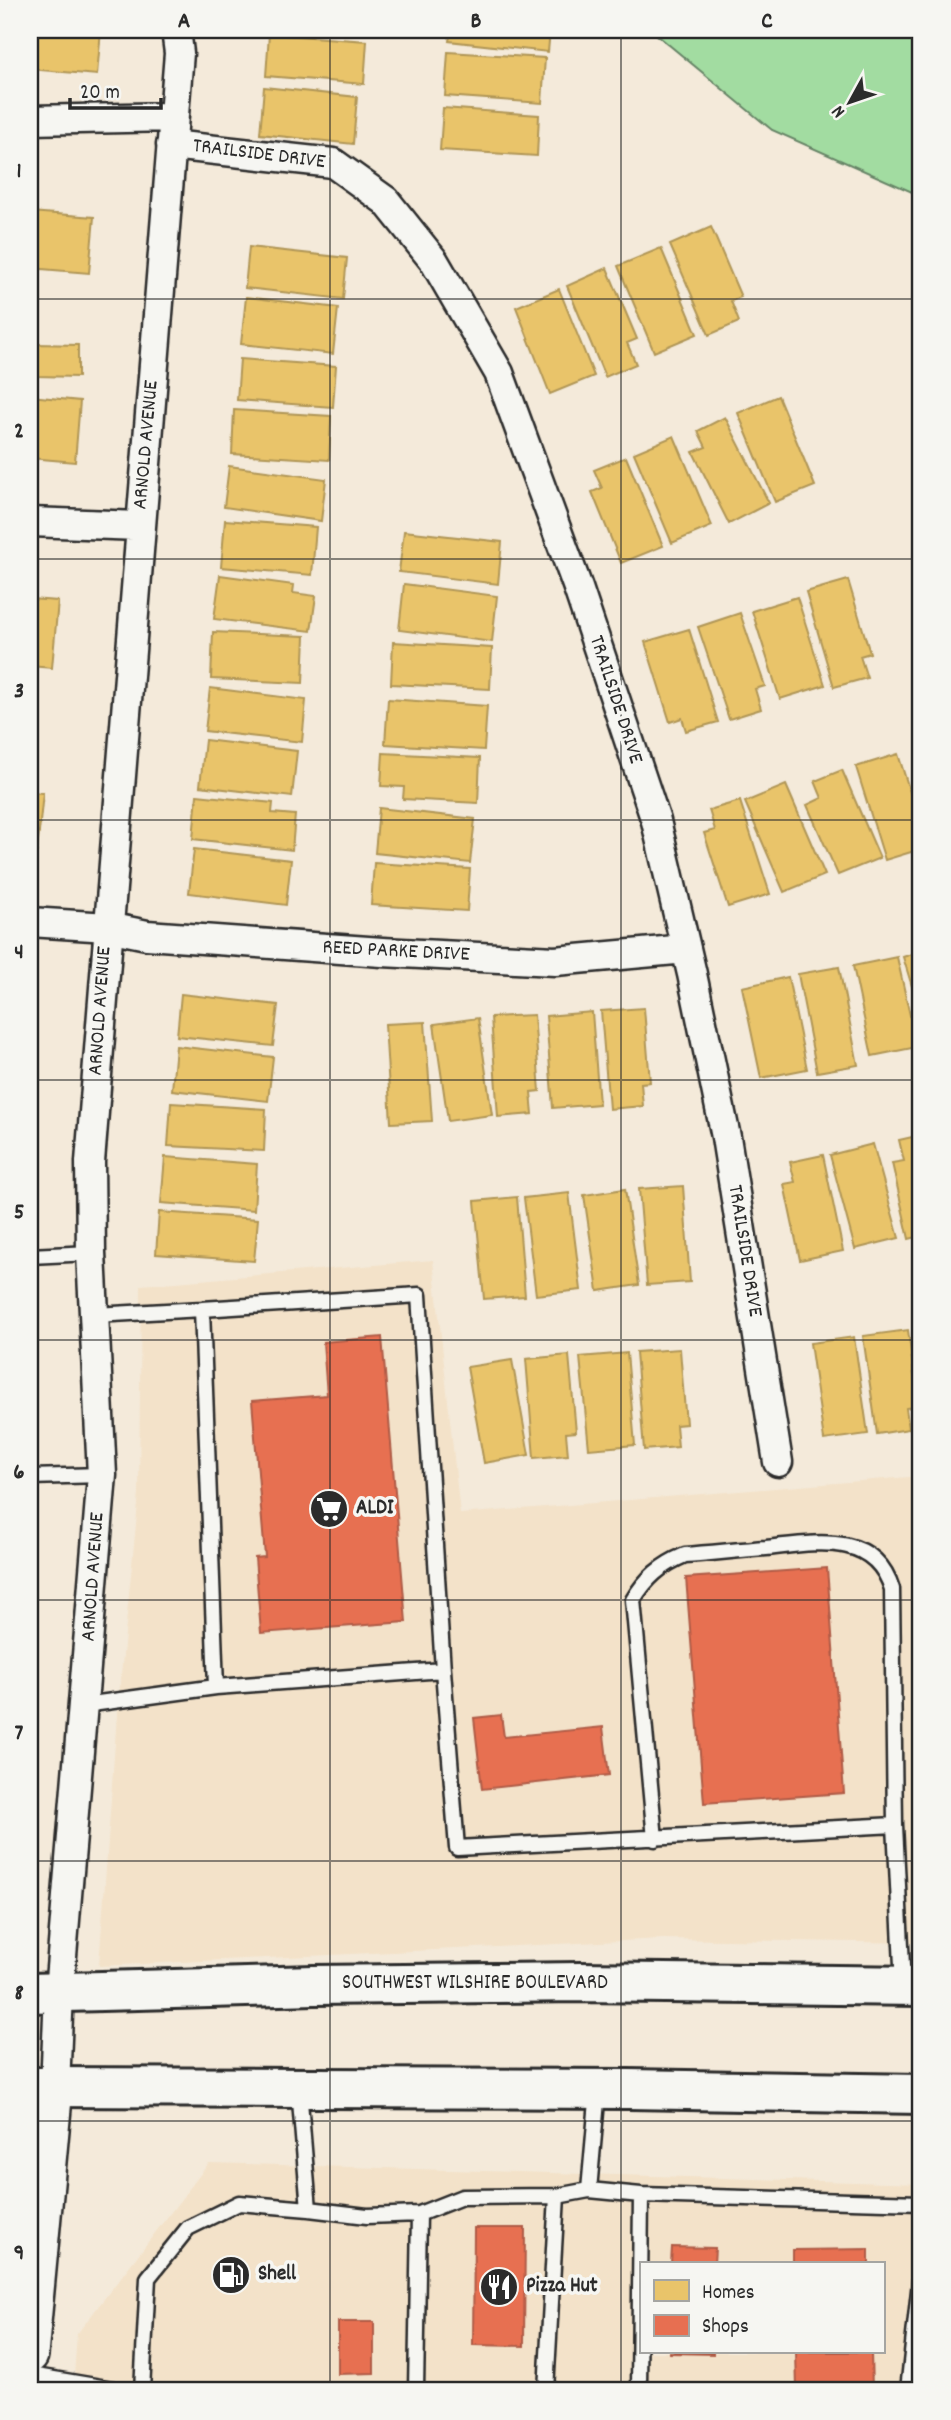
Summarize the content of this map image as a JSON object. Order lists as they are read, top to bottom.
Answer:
{
  "streets": {
    "main road": ["SOUTHWEST WILSHIRE BOULEVARD"],
    "street": ["TRAILSIDE DRIVE", "ARNOLD AVENUE", "REED PARKE DRIVE"]
  },
  "crossings": [
    ["TRAILSIDE DRIVE", "ARNOLD AVENUE"],
    ["TRAILSIDE DRIVE", "REED PARKE DRIVE"],
    ["ARNOLD AVENUE", "REED PARKE DRIVE"],
    ["ARNOLD AVENUE", "SOUTHWEST WILSHIRE BOULEVARD"]
  ],
  "places": {
    "supermarket": ["ALDI"],
    "fuel station": ["Shell"],
    "restaurant": ["Pizza Hut"]
  },
  "legend": ["Homes", "Shops"],
  "scale_bar": "20 m",
  "north": "bottom left",
  "grid": {
    "columns": ["A", "B", "C"],
    "rows": [
      "1",
      "2",
      "3",
      "4",
      "5",
      "6",
      "7",
      "8",
      "9"
    ]
  }
}
